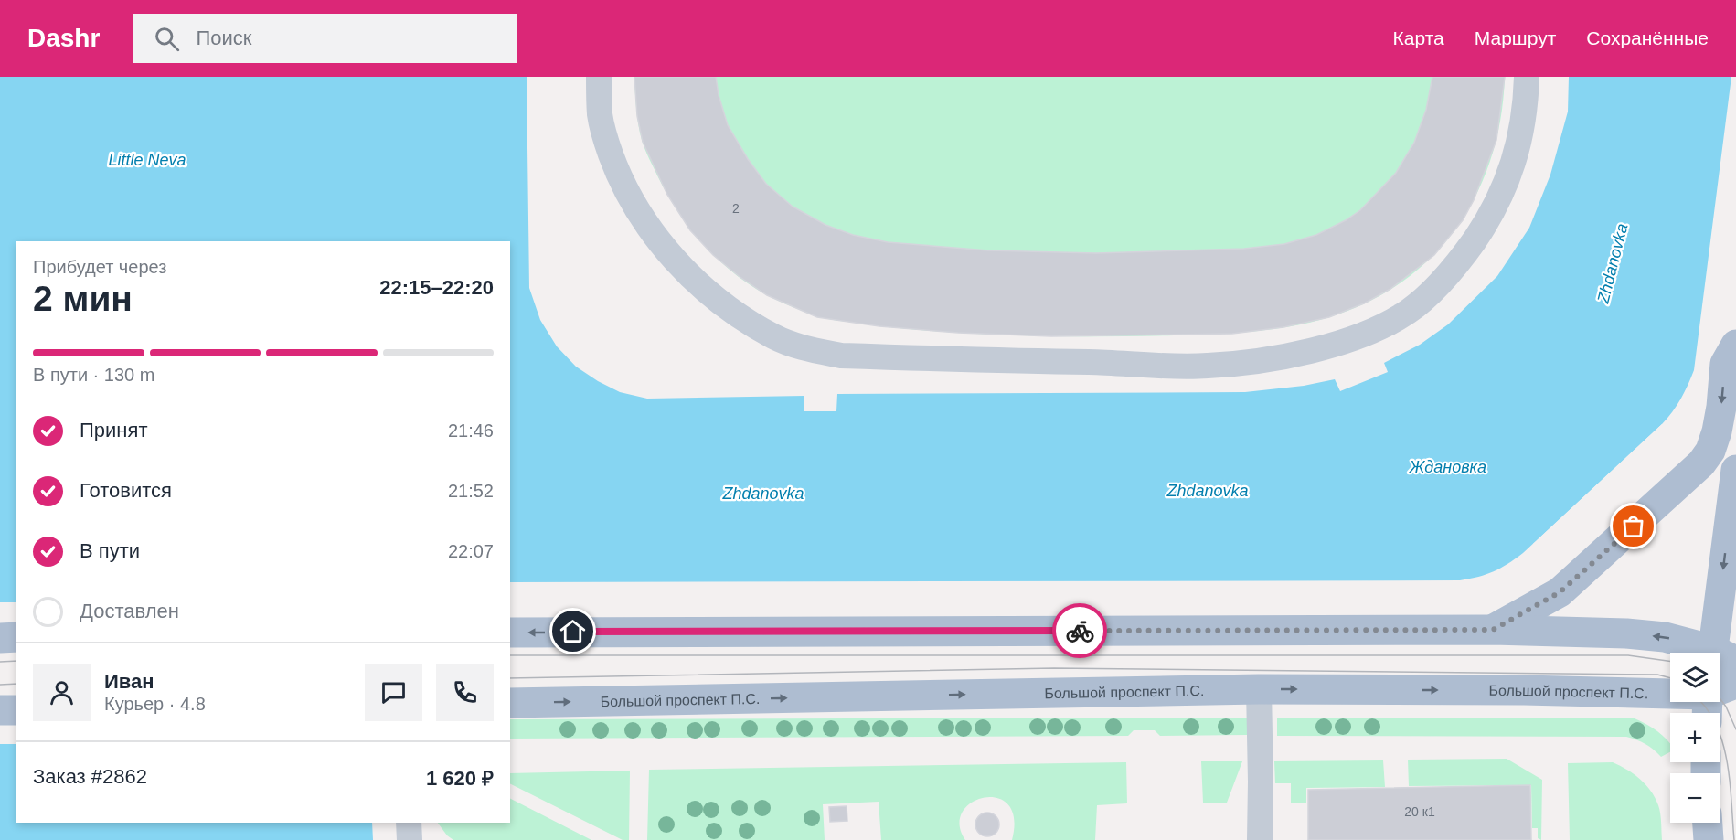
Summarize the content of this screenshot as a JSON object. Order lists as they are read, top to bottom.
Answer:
{
  "streets": {
    "main road": ["Большой проспект П.С."]
  },
  "water": ["Little Neva", "Zhdanovka", "Ждановка"],
  "house_numbers": ["2", "20 к1"],
  "page": {
    "header": "Dashr",
    "search": "Поиск",
    "nav": ["Карта", "Маршрут", "Сохранённые"],
    "heading": ["2 мин", "Прибудет через", "22:15–22:20"],
    "panel": [
      "Иван",
      "Курьер · 4.8",
      "Заказ #2862",
      "1 620 ₽"
    ],
    "bar": "В пути · 130 m",
    "list": [
      ["Принят", "21:46"],
      ["Готовится", "21:52"],
      ["В пути", "22:07"],
      "Доставлен"
    ],
    "map_buttons": ["+", "−"]
  }
}
